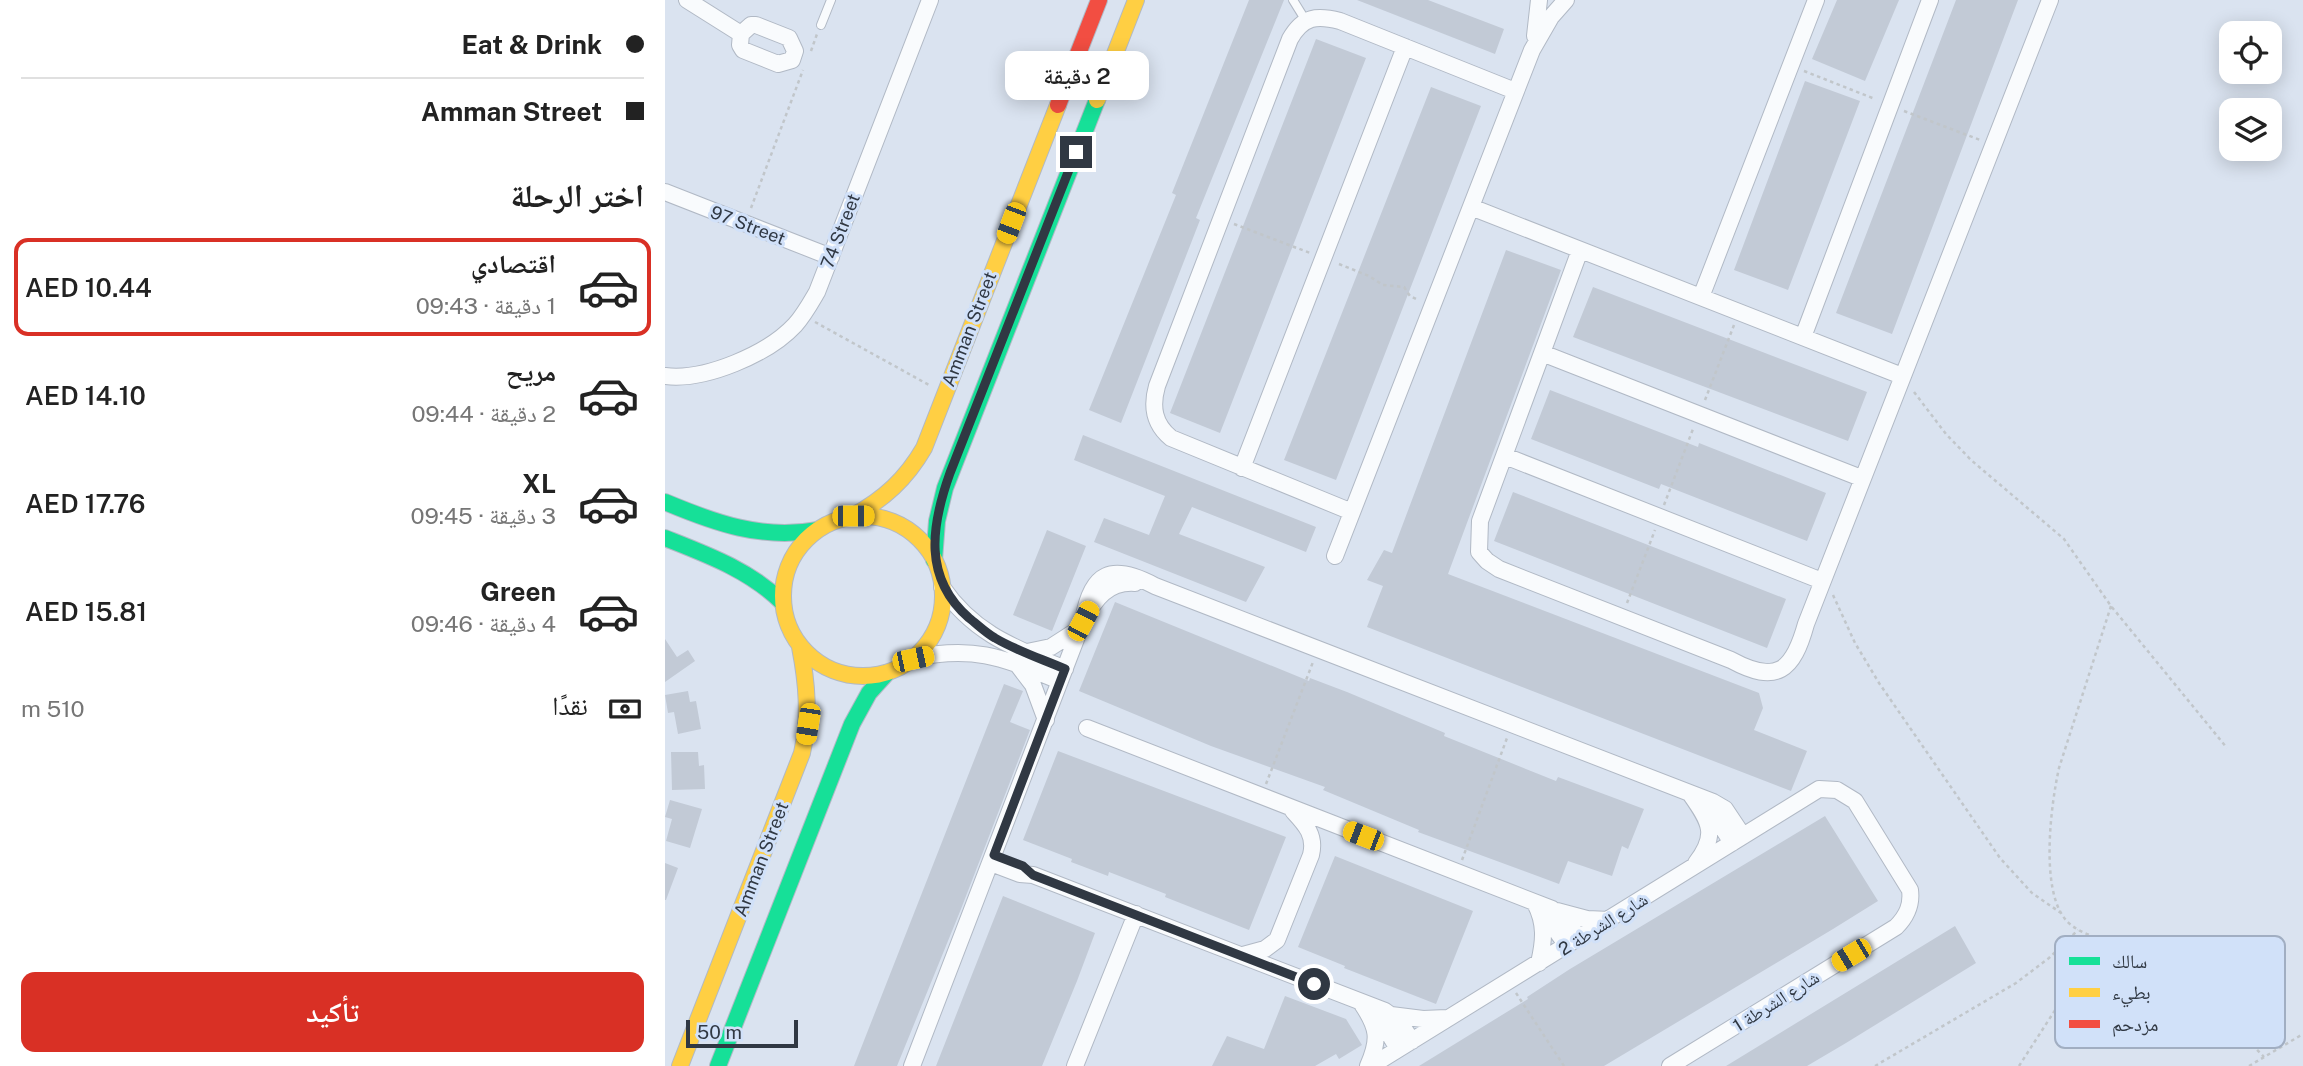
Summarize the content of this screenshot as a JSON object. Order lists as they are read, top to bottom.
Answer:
{
  "streets": {
    "main road": ["Amman Street"],
    "street": [
      "97 Street",
      "74 Street",
      "شارع الشرطة 2",
      "شارع الشرطة 1"
    ]
  },
  "crossings": [
    ["97 Street", "74 Street"],
    ["شارع الشرطة 2", "شارع الشرطة 1"]
  ],
  "legend": ["سالك", "بطيء", "مزدحم"],
  "scale_bar": "50 m",
  "page": {
    "banner": ["Eat & Drink", "Amman Street"],
    "bubble": "2 دقيقة",
    "heading": "اختر الرحلة",
    "list": [
      {
        "name": "اقتصادي",
        "note": "1 دقيقة · 09:43",
        "value": "AED 10.44"
      },
      {
        "name": "مريح",
        "note": "2 دقيقة · 09:44",
        "value": "AED 14.10"
      },
      {
        "name": "XL",
        "note": "3 دقيقة · 09:45",
        "value": "AED 17.76"
      },
      {
        "name": "Green",
        "note": "4 دقيقة · 09:46",
        "value": "AED 15.81"
      }
    ],
    "pay": ["نقدًا", "510 m"],
    "buttons": "تأكيد",
    "scale": "50 m"
  }
}
